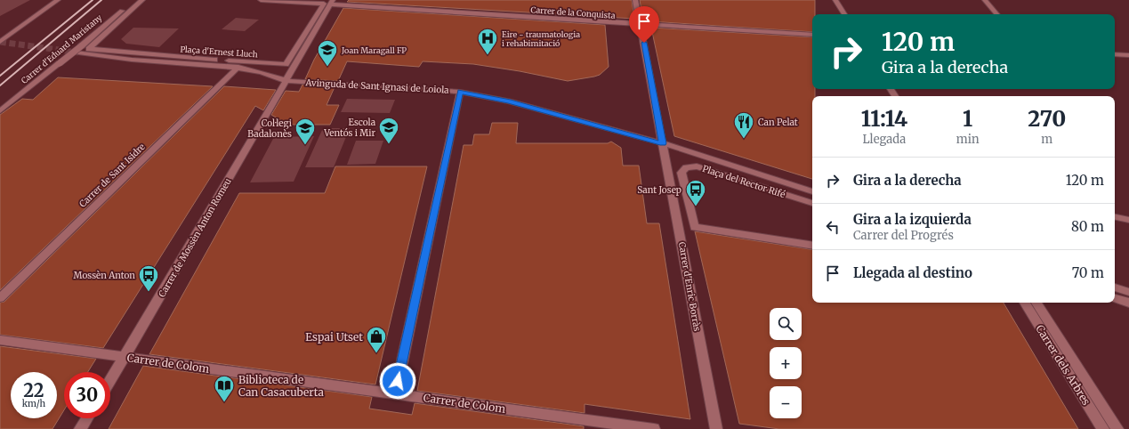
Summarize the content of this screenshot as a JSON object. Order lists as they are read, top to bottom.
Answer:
{
  "streets": {
    "street": [
      "Carrer de la Conquista",
      "Carrer d'Eduard Maristany",
      "Plaça d'Ernest Lluch",
      "Avinguda de Sant Ignasi de Loiola",
      "Carrer de Sant Isidre",
      "Plaça del Rector Rifé",
      "Carrer de Mossèn Anton Romeu",
      "Carrer d'Enric Borràs",
      "Carrer de Colom",
      "Carrer dels Arbres"
    ]
  },
  "crossings": [
    ["Carrer de la Conquista", "Carrer de Mossèn Anton Romeu"],
    ["Carrer de la Conquista", "Carrer d'Enric Borràs"],
    ["Carrer d'Eduard Maristany", "Avinguda de Sant Ignasi de Loiola"],
    ["Avinguda de Sant Ignasi de Loiola", "Carrer de Sant Isidre"],
    ["Avinguda de Sant Ignasi de Loiola", "Carrer de Mossèn Anton Romeu"],
    ["Avinguda de Sant Ignasi de Loiola", "Carrer d'Enric Borràs"],
    ["Carrer de Mossèn Anton Romeu", "Carrer de Colom"]
  ],
  "places": {
    "hospital": ["Eire - traumatologia i rehabimitació"],
    "school or university": ["Joan Maragall FP", "Escola Ventós i Mir", "Col·legi Badalonès"],
    "restaurant": ["Can Pelat"],
    "bus stop": ["Sant Josep", "Mossèn Anton"],
    "shop": ["Espai Utset"],
    "library": ["Biblioteca de Can Casacuberta"]
  },
  "page": {
    "turn": ["120 m", "Gira a la derecha"],
    "eta": [
      "11:14",
      "Llegada",
      "1",
      "min",
      "270",
      "m"
    ],
    "list": [
      {
        "name": "Gira a la derecha",
        "value": "120 m"
      },
      {
        "name": "Gira a la izquierda",
        "note": "Carrer del Progrés",
        "value": "80 m"
      },
      {
        "name": "Llegada al destino",
        "value": "70 m"
      }
    ],
    "map_buttons": ["+", "−"],
    "speed": "22 km/h",
    "limit": "30"
  }
}
